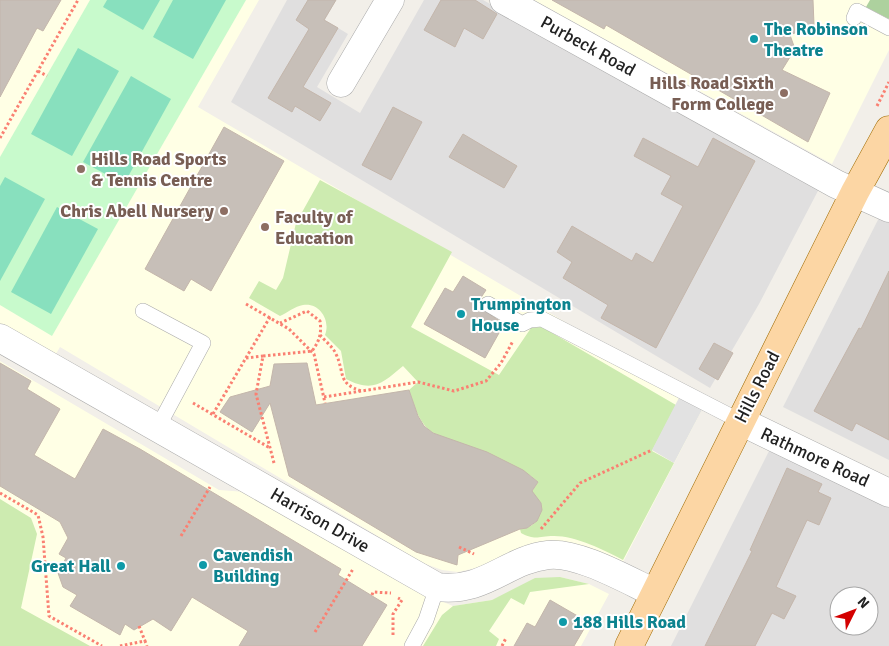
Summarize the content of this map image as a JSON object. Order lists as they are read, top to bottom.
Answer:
{
  "streets": {
    "main road": ["Hills Road"],
    "street": ["Purbeck Road", "Rathmore Road", "Harrison Drive"]
  },
  "crossings": [
    ["Purbeck Road", "Hills Road"],
    ["Hills Road", "Rathmore Road"],
    ["Hills Road", "Harrison Drive"]
  ],
  "places": [
    "The Robinson Theatre",
    "Hills Road Sixth Form College",
    "Hills Road Sports & Tennis Centre",
    "Chris Abell Nursery",
    "Faculty of Education",
    "Trumpington House",
    "Cavendish Building",
    "Great Hall",
    "188 Hills Road"
  ],
  "north": "top right"
}
